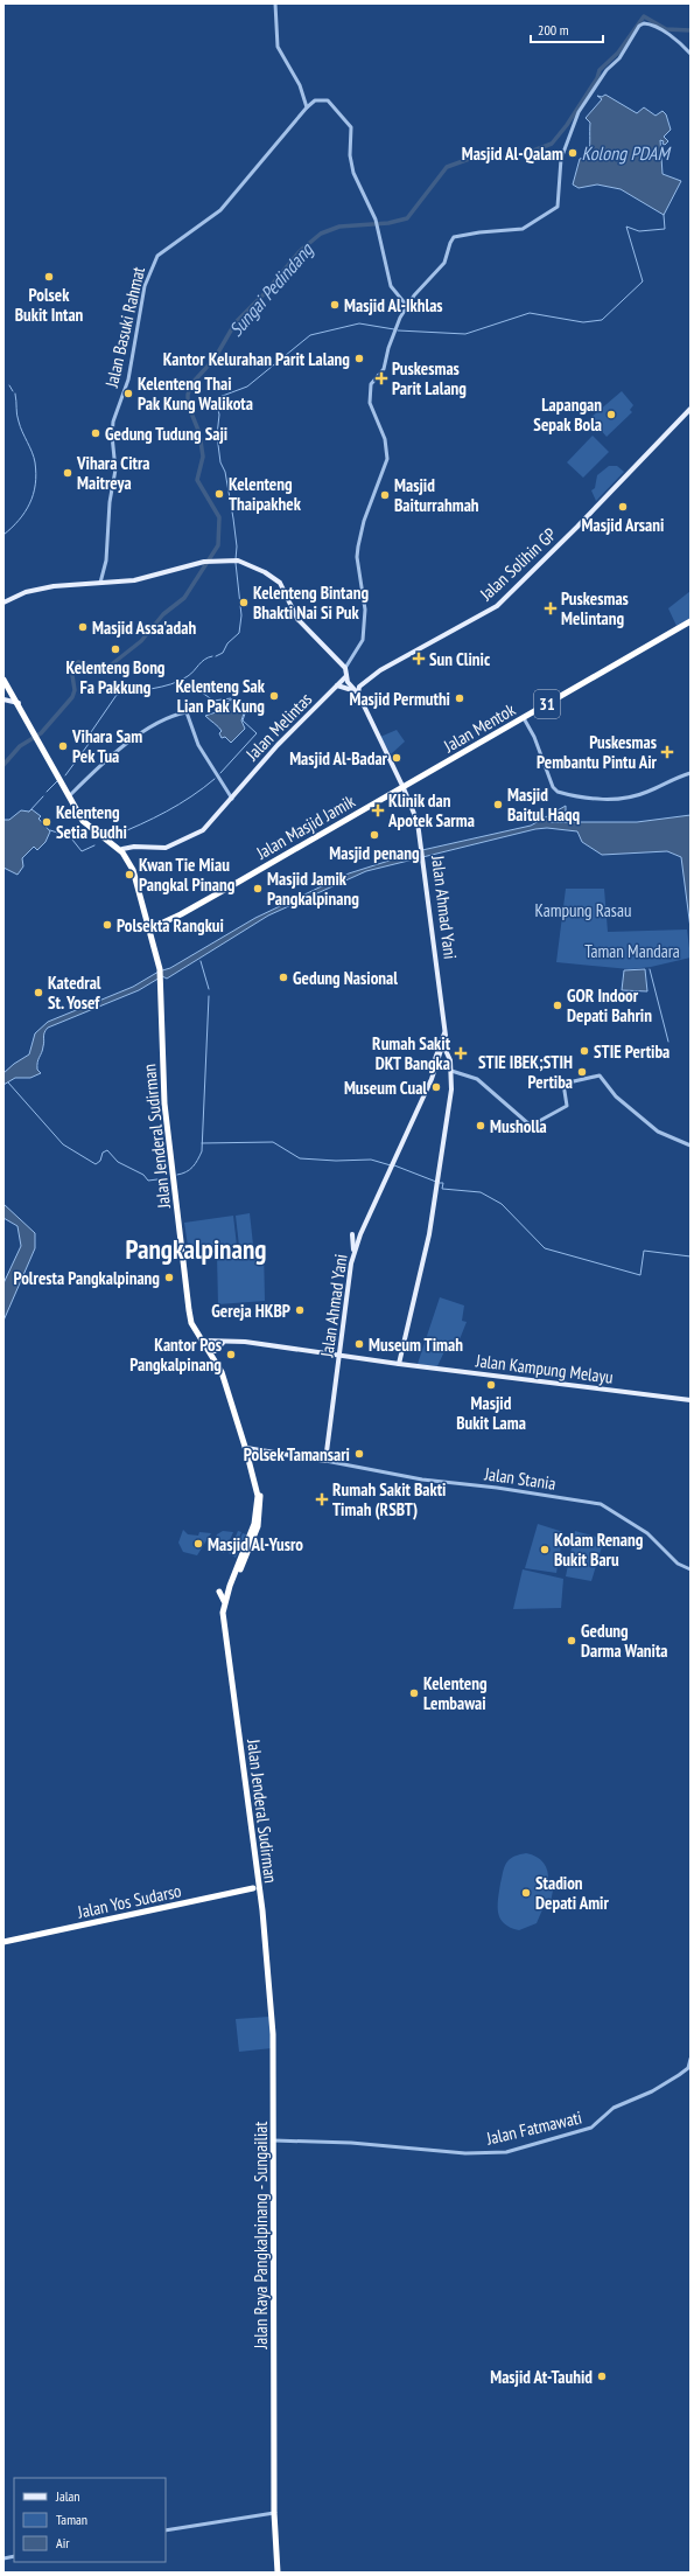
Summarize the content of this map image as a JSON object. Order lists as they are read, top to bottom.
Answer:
{
  "streets": {
    "highway": [
      "31",
      "Jalan Mentok",
      "Jalan Masjid Jamik",
      "Jalan Jenderal Sudirman",
      "Jalan Yos Sudarso",
      "Jalan Raya Pangkalpinang - Sungailiat"
    ],
    "main road": [
      "Jalan Solihin GP",
      "Jalan Melintas",
      "Jalan Ahmad Yani",
      "Jalan Kampung Melayu"
    ],
    "street": ["Jalan Basuki Rahmat", "Jalan Stania", "Jalan Fatmawati"]
  },
  "crossings": [
    ["Jalan Melintas", "Jalan Jenderal Sudirman"],
    ["Jalan Mentok", "Jalan Masjid Jamik"],
    ["Jalan Mentok", "Jalan Ahmad Yani"],
    ["Jalan Masjid Jamik", "Jalan Ahmad Yani"],
    ["Jalan Masjid Jamik", "Jalan Jenderal Sudirman"],
    ["Jalan Ahmad Yani", "Jalan Kampung Melayu"],
    ["Jalan Ahmad Yani", "Jalan Stania"],
    ["Jalan Jenderal Sudirman", "Jalan Kampung Melayu"],
    ["Jalan Jenderal Sudirman", "Jalan Yos Sudarso"],
    ["Jalan Jenderal Sudirman", "Jalan Raya Pangkalpinang - Sungailiat"],
    ["Jalan Fatmawati", "Jalan Raya Pangkalpinang - Sungailiat"]
  ],
  "districts": ["Pangkalpinang"],
  "water": ["Kolong PDAM", "Sungai Pedindang"],
  "parks": ["Kampung Rasau", "Taman Mandara"],
  "places": {
    "other": [
      "Masjid Al-Qalam",
      "Polsek Bukit Intan",
      "Masjid Al-Ikhlas",
      "Kantor Kelurahan Parit Lalang",
      "Kelenteng Thai Pak Kung Walikota",
      "Lapangan Sepak Bola",
      "Gedung Tudung Saji",
      "Vihara Citra Maitreya",
      "Kelenteng Thaipakhek",
      "Masjid Baiturrahmah",
      "Masjid Arsani",
      "Kelenteng Bintang Bhakti Nai Si Puk",
      "Masjid Assa'adah",
      "Kelenteng Bong Fa Pakkung",
      "Kelenteng Sak Lian Pak Kung",
      "Masjid Permuthi",
      "Vihara Sam Pek Tua",
      "Masjid Al-Badar",
      "Masjid Baitul Haqq",
      "Kelenteng Setia Budhi",
      "Masjid penang",
      "Kwan Tie Miau Pangkal Pinang",
      "Masjid Jamik Pangkalpinang",
      "Polsekta Rangkui",
      "Gedung Nasional",
      "Katedral St. Yosef",
      "GOR Indoor Depati Bahrin",
      "STIE Pertiba",
      "STIE IBEK;STIH Pertiba",
      "Museum Cual",
      "Musholla",
      "Polresta Pangkalpinang",
      "Gereja HKBP",
      "Museum Timah",
      "Kantor Pos Pangkalpinang",
      "Masjid Bukit Lama",
      "Polsek Tamansari",
      "Masjid Al-Yusro",
      "Kolam Renang Bukit Baru",
      "Gedung Darma Wanita",
      "Kelenteng Lembawai",
      "Stadion Depati Amir",
      "Masjid At-Tauhid"
    ],
    "health": [
      "Puskesmas Parit Lalang",
      "Puskesmas Melintang",
      "Sun Clinic",
      "Puskesmas Pembantu Pintu Air",
      "Klinik dan Apotek Sarma",
      "Rumah Sakit DKT Bangka",
      "Rumah Sakit Bakti Timah (RSBT)"
    ]
  },
  "legend": ["Jalan", "Taman", "Air"],
  "scale_bar": "200 m"
}
